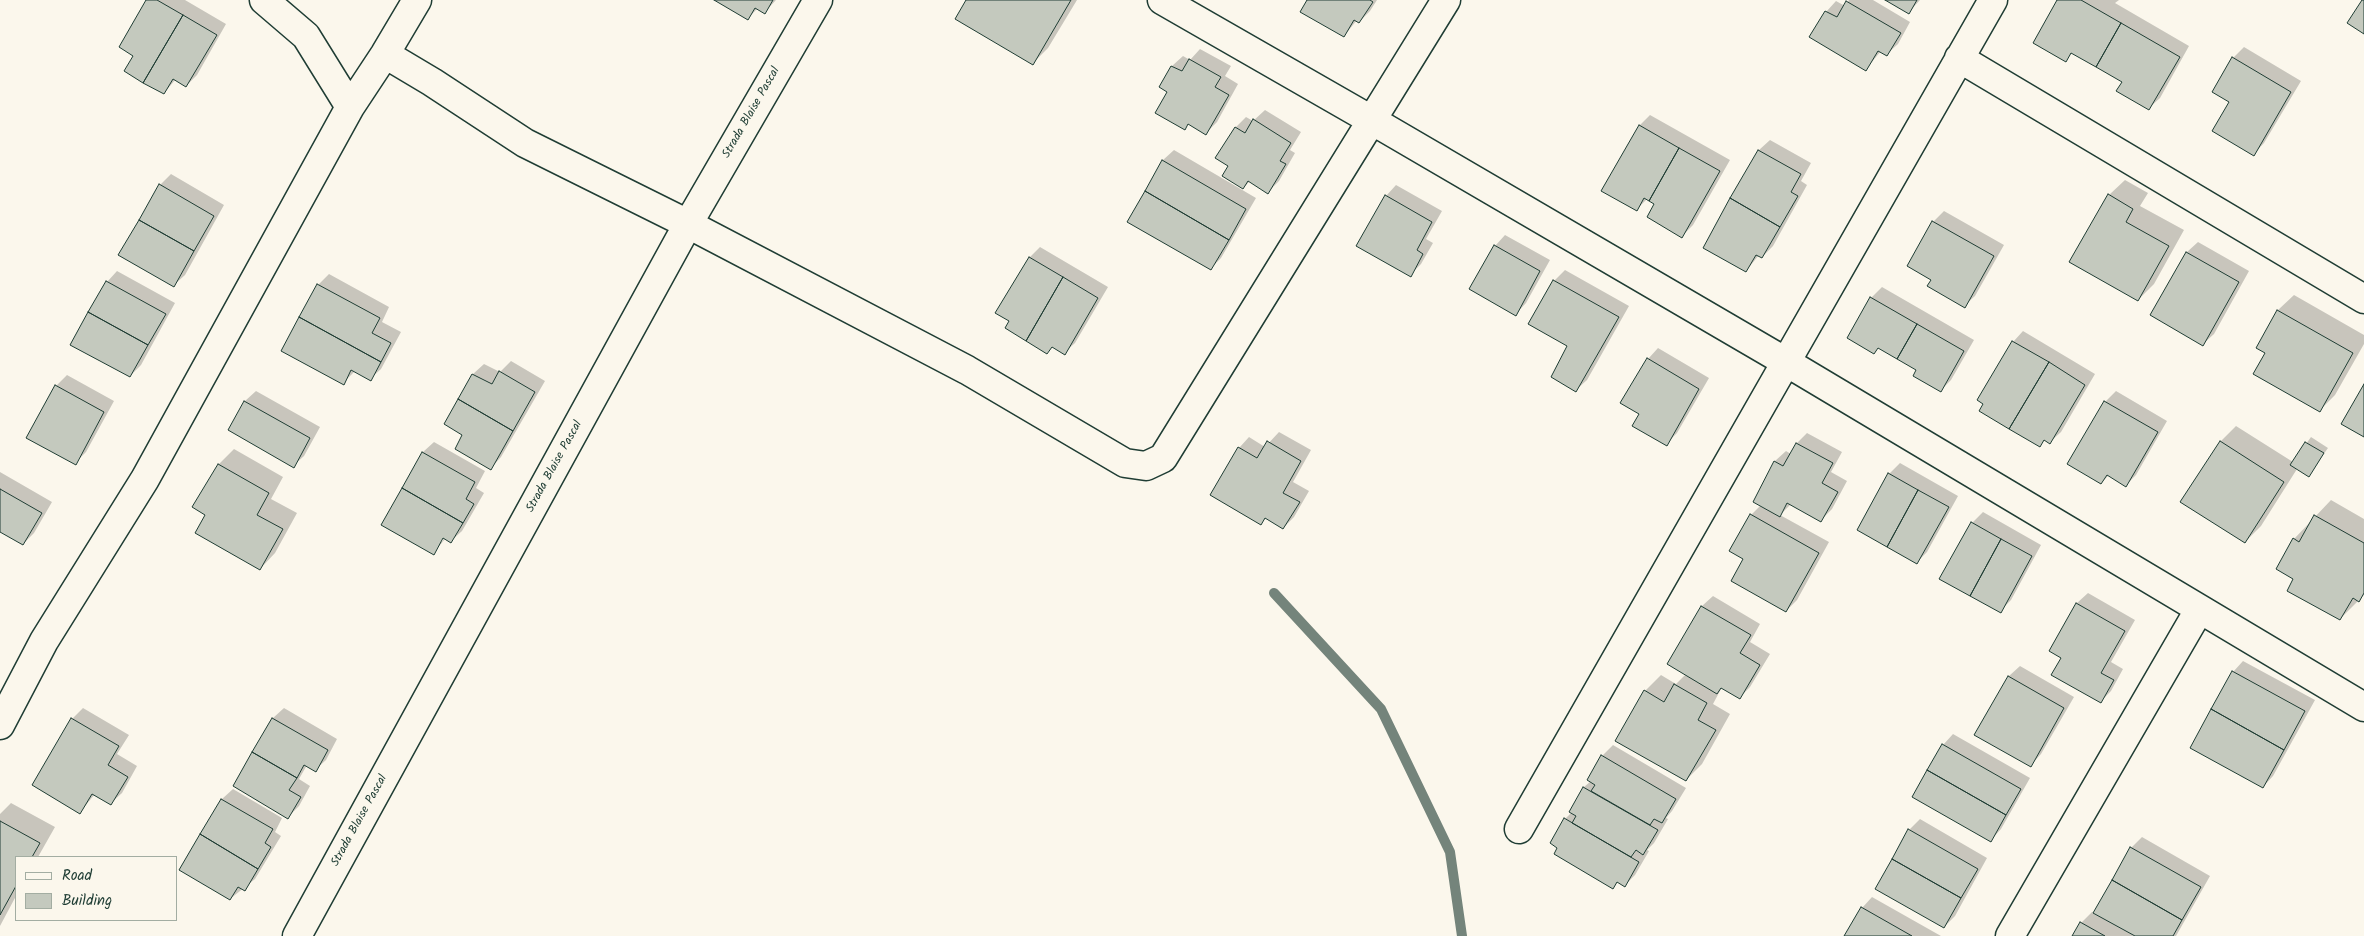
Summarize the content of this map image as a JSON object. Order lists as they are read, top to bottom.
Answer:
{
  "streets": {
    "street": ["Strada Blaise Pascal"]
  },
  "legend": ["Road", "Building"]
}
